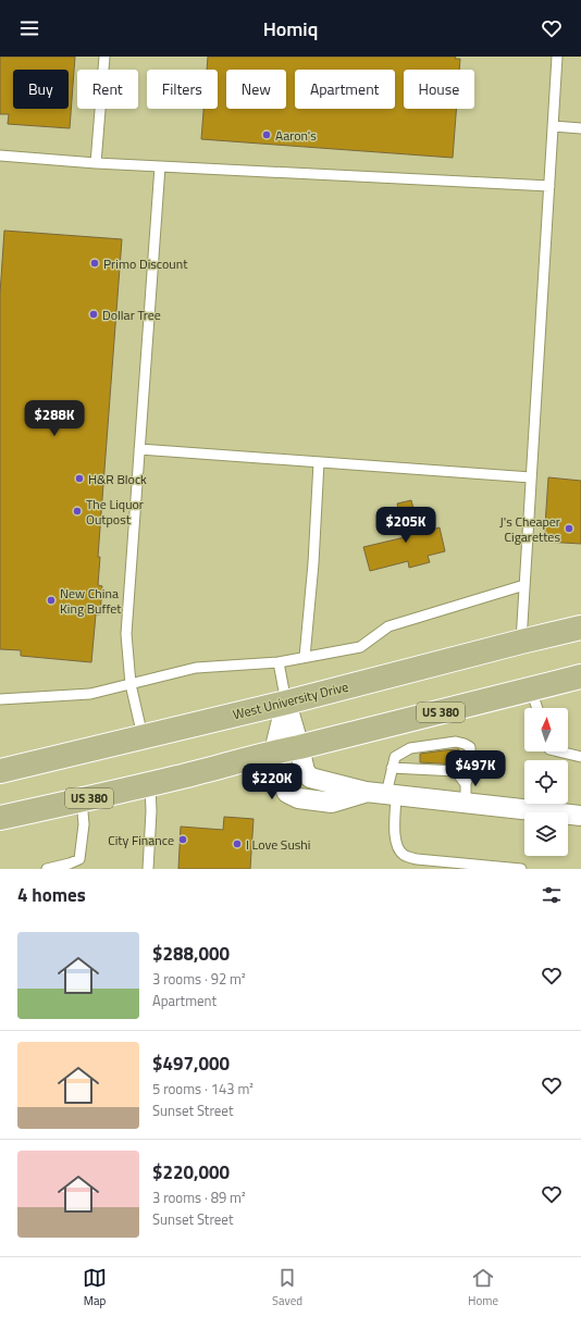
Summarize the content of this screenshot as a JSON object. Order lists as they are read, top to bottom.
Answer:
{
  "streets": {
    "main road": ["West University Drive", "US 380"]
  },
  "places": [
    "Aaron's",
    "Primo Discount",
    "Dollar Tree",
    "H&R Block",
    "The Liquor Outpost",
    "J's Cheaper Cigarettes",
    "New China King Buffet",
    "City Finance",
    "I Love Sushi"
  ],
  "north": "top",
  "page": {
    "header": "Homiq",
    "chip": [
      "Buy",
      "Rent",
      "Filters",
      "New",
      "Apartment",
      "House"
    ],
    "price": [
      "$288K",
      "$205K",
      "$497K",
      "$220K"
    ],
    "heading": "4 homes",
    "list": [
      {
        "name": "$288,000",
        "note": "3 rooms · 92 m² · Apartment"
      },
      {
        "name": "$497,000",
        "note": "5 rooms · 143 m² · Sunset Street"
      },
      {
        "name": "$220,000",
        "note": "3 rooms · 89 m² · Sunset Street"
      }
    ],
    "tabs": ["Map", "Saved", "Home"]
  }
}
